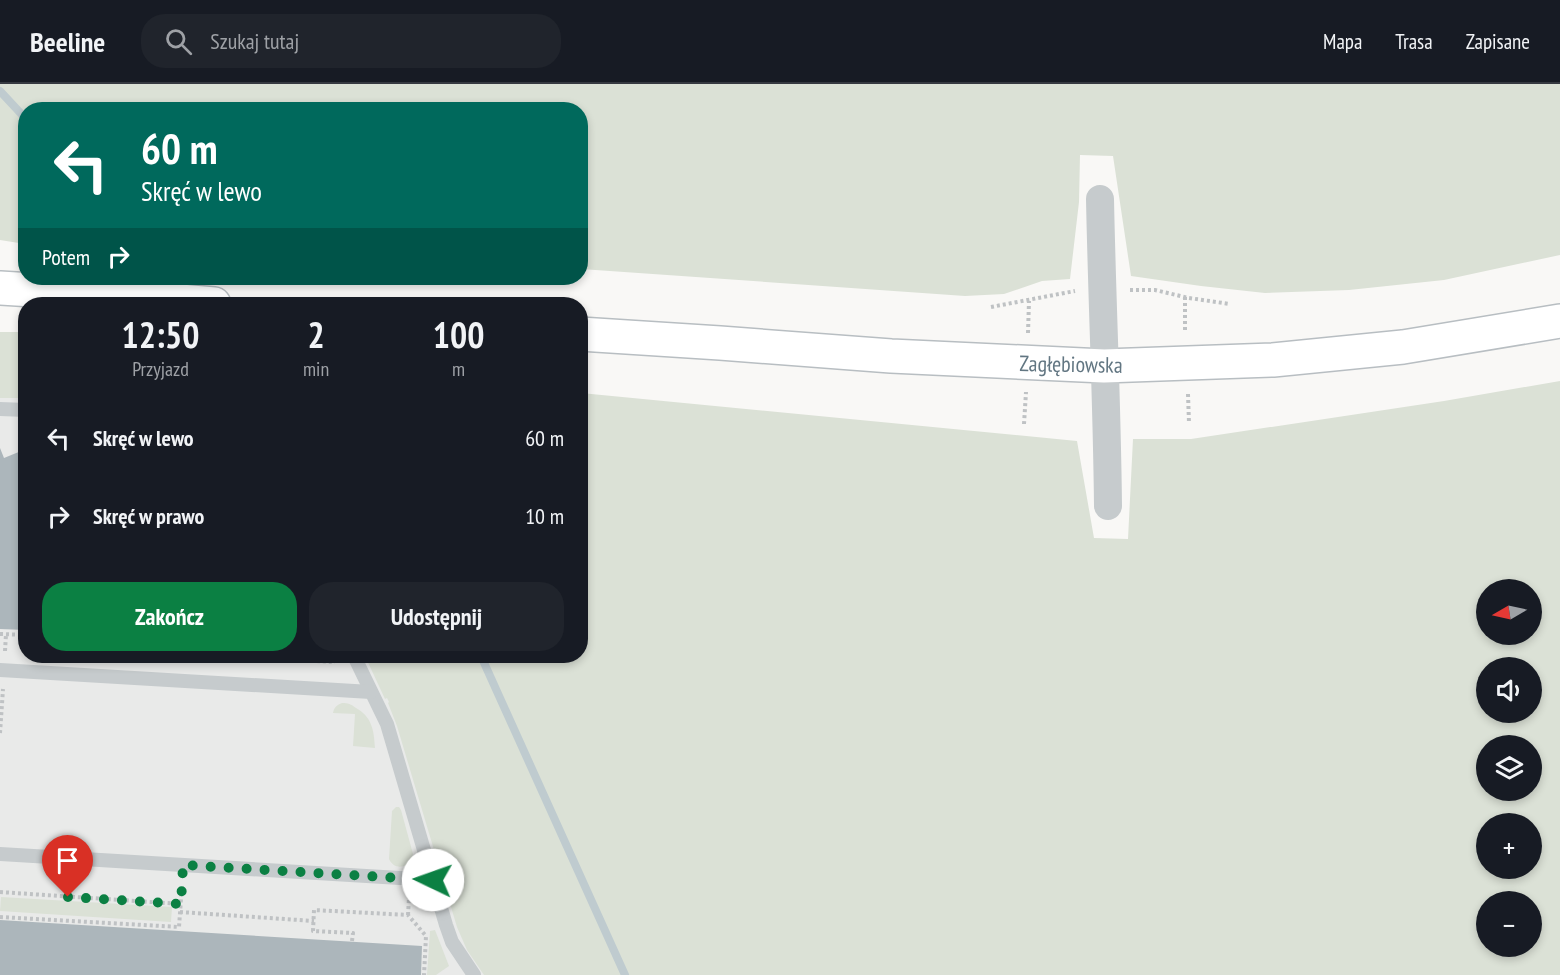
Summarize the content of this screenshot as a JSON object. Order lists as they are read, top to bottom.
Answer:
{
  "streets": {
    "main road": ["Zagłębiowska"]
  },
  "north": "left",
  "page": {
    "header": "Beeline",
    "search": "Szukaj tutaj",
    "nav": ["Mapa", "Trasa", "Zapisane"],
    "turn": ["60 m", "Skręć w lewo"],
    "then": "Potem",
    "eta": [
      "12:50",
      "Przyjazd",
      "2",
      "min",
      "100",
      "m"
    ],
    "list": [
      {
        "name": "Skręć w lewo",
        "value": "60 m"
      },
      {
        "name": "Skręć w prawo",
        "value": "10 m"
      }
    ],
    "buttons": ["Zakończ", "Udostępnij"],
    "map_buttons": ["+", "−"]
  }
}
